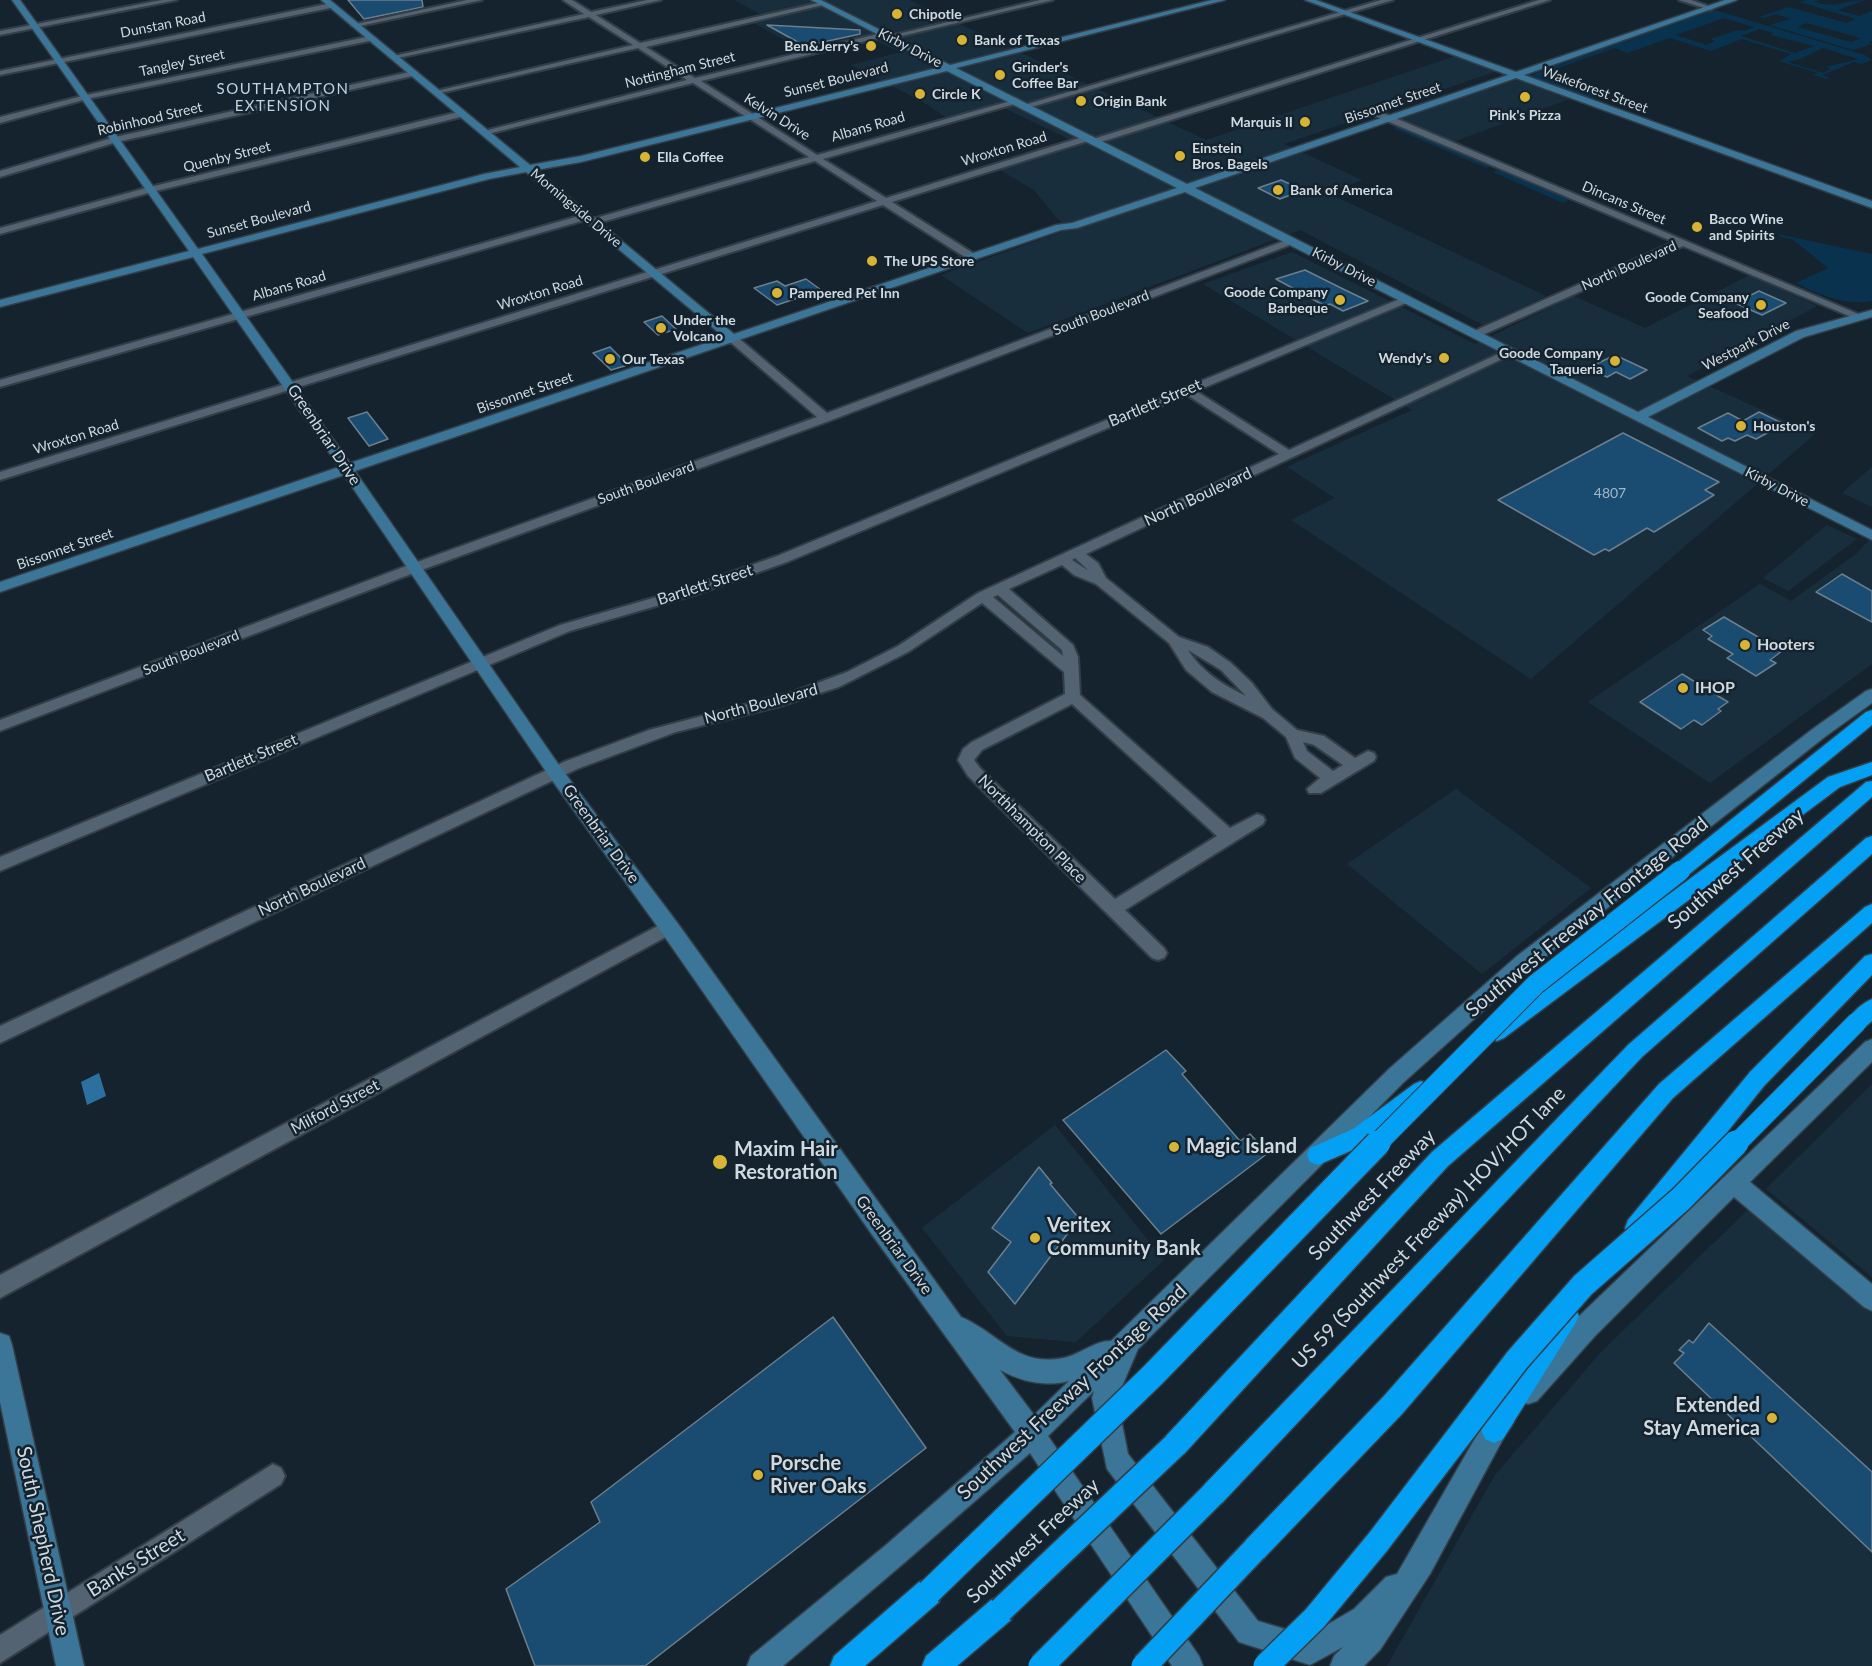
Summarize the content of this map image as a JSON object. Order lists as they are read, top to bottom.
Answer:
{
  "streets": {
    "highway": ["Southwest Freeway", "US 59 (Southwest Freeway) HOV/HOT lane"],
    "main road": [
      "Kirby Drive",
      "Sunset Boulevard",
      "Wakeforest Street",
      "Bissonnet Street",
      "Morningside Drive",
      "Westpark Drive",
      "Greenbriar Drive",
      "Southwest Freeway Frontage Road",
      "South Shepherd Drive"
    ],
    "street": [
      "Dunstan Road",
      "Tangley Street",
      "Nottingham Street",
      "Kelvin Drive",
      "Robinhood Street",
      "Albans Road",
      "Wroxton Road",
      "Quenby Street",
      "Dincans Street",
      "North Boulevard",
      "South Boulevard",
      "Bartlett Street",
      "Northhampton Place",
      "Milford Street",
      "Banks Street"
    ]
  },
  "crossings": [
    ["Dunstan Road", "Morningside Drive"],
    ["Dunstan Road", "Greenbriar Drive"],
    ["Kirby Drive", "Nottingham Street"],
    ["Kirby Drive", "Sunset Boulevard"],
    ["Kirby Drive", "Bissonnet Street"],
    ["Kirby Drive", "Albans Road"],
    ["Kirby Drive", "Wroxton Road"],
    ["Kirby Drive", "North Boulevard"],
    ["Kirby Drive", "South Boulevard"],
    ["Kirby Drive", "Westpark Drive"],
    ["Kirby Drive", "Bartlett Street"],
    ["Tangley Street", "Morningside Drive"],
    ["Tangley Street", "Greenbriar Drive"],
    ["Nottingham Street", "Kelvin Drive"],
    ["Nottingham Street", "Morningside Drive"],
    ["Sunset Boulevard", "Kelvin Drive"],
    ["Sunset Boulevard", "Morningside Drive"],
    ["Sunset Boulevard", "Greenbriar Drive"],
    ["Wakeforest Street", "Bissonnet Street"],
    ["Wakeforest Street", "Wroxton Road"],
    ["Bissonnet Street", "Kelvin Drive"],
    ["Bissonnet Street", "Dincans Street"],
    ["Bissonnet Street", "Morningside Drive"],
    ["Bissonnet Street", "Greenbriar Drive"],
    ["Kelvin Drive", "Albans Road"],
    ["Kelvin Drive", "Wroxton Road"],
    ["Robinhood Street", "Morningside Drive"],
    ["Robinhood Street", "Greenbriar Drive"],
    ["Albans Road", "Morningside Drive"],
    ["Albans Road", "Greenbriar Drive"],
    ["Wroxton Road", "Morningside Drive"],
    ["Wroxton Road", "Greenbriar Drive"],
    ["Quenby Street", "Morningside Drive"],
    ["Quenby Street", "Greenbriar Drive"],
    ["Dincans Street", "North Boulevard"],
    ["Dincans Street", "Westpark Drive"],
    ["Morningside Drive", "South Boulevard"],
    ["North Boulevard", "Greenbriar Drive"],
    ["South Boulevard", "Greenbriar Drive"],
    ["Bartlett Street", "Greenbriar Drive"],
    ["Greenbriar Drive", "Southwest Freeway Frontage Road"],
    ["Greenbriar Drive", "Milford Street"],
    ["South Shepherd Drive", "Banks Street"]
  ],
  "districts": ["SOUTHAMPTON EXTENSION"],
  "places": [
    "Chipotle",
    "Bank of Texas",
    "Ben&Jerry’s",
    "Grinder's Coffee Bar",
    "Circle K",
    "Pink's Pizza",
    "Origin Bank",
    "Marquis II",
    "Einstein Bros. Bagels",
    "Ella Coffee",
    "Bank of America",
    "Bacco Wine and Spirits",
    "The UPS Store",
    "Pampered Pet Inn",
    "Goode Company Barbeque",
    "Goode Company Seafood",
    "Under the Volcano",
    "Wendy's",
    "Our Texas",
    "Goode Company Taqueria",
    "Houston's",
    "Hooters",
    "IHOP",
    "Magic Island",
    "Maxim Hair Restoration",
    "Veritex Community Bank",
    "Extended Stay America",
    "Porsche River Oaks"
  ],
  "house_numbers": ["4807"]
}
